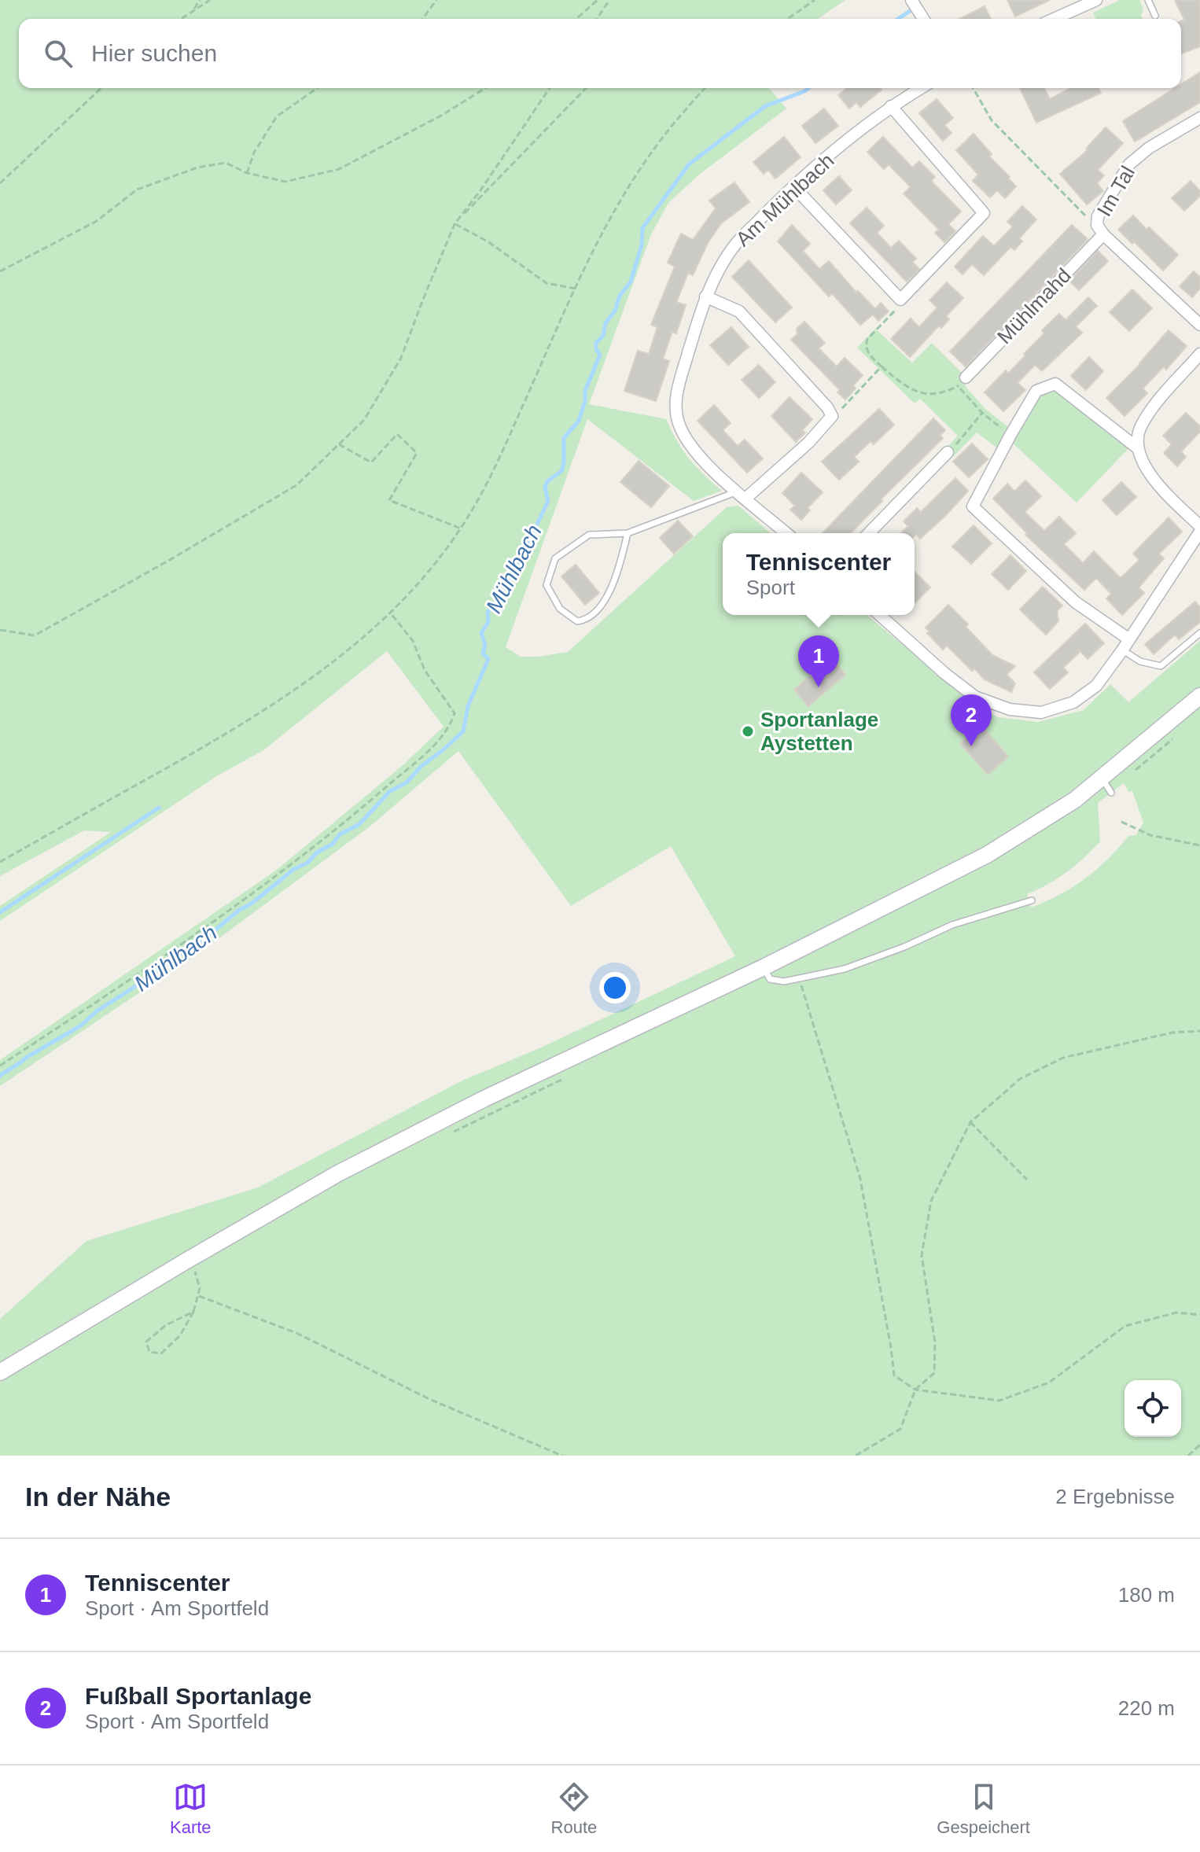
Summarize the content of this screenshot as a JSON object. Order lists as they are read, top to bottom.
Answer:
{
  "streets": {
    "street": ["Im Tal", "Am Mühlbach", "Mühlmahd"]
  },
  "crossings": [
    ["Im Tal", "Mühlmahd"]
  ],
  "water": ["Mühlbach"],
  "places": ["Sportanlage Aystetten"],
  "page": {
    "search": "Hier suchen",
    "popup": ["Tenniscenter", "Sport"],
    "pins": ["1", "2"],
    "heading": ["In der Nähe", "2 Ergebnisse"],
    "list": [
      {
        "mark": "1",
        "name": "Tenniscenter",
        "note": "Sport · Am Sportfeld",
        "value": "180 m"
      },
      {
        "mark": "2",
        "name": "Fußball Sportanlage",
        "note": "Sport · Am Sportfeld",
        "value": "220 m"
      }
    ],
    "nav": ["Karte", "Route", "Gespeichert"]
  }
}
